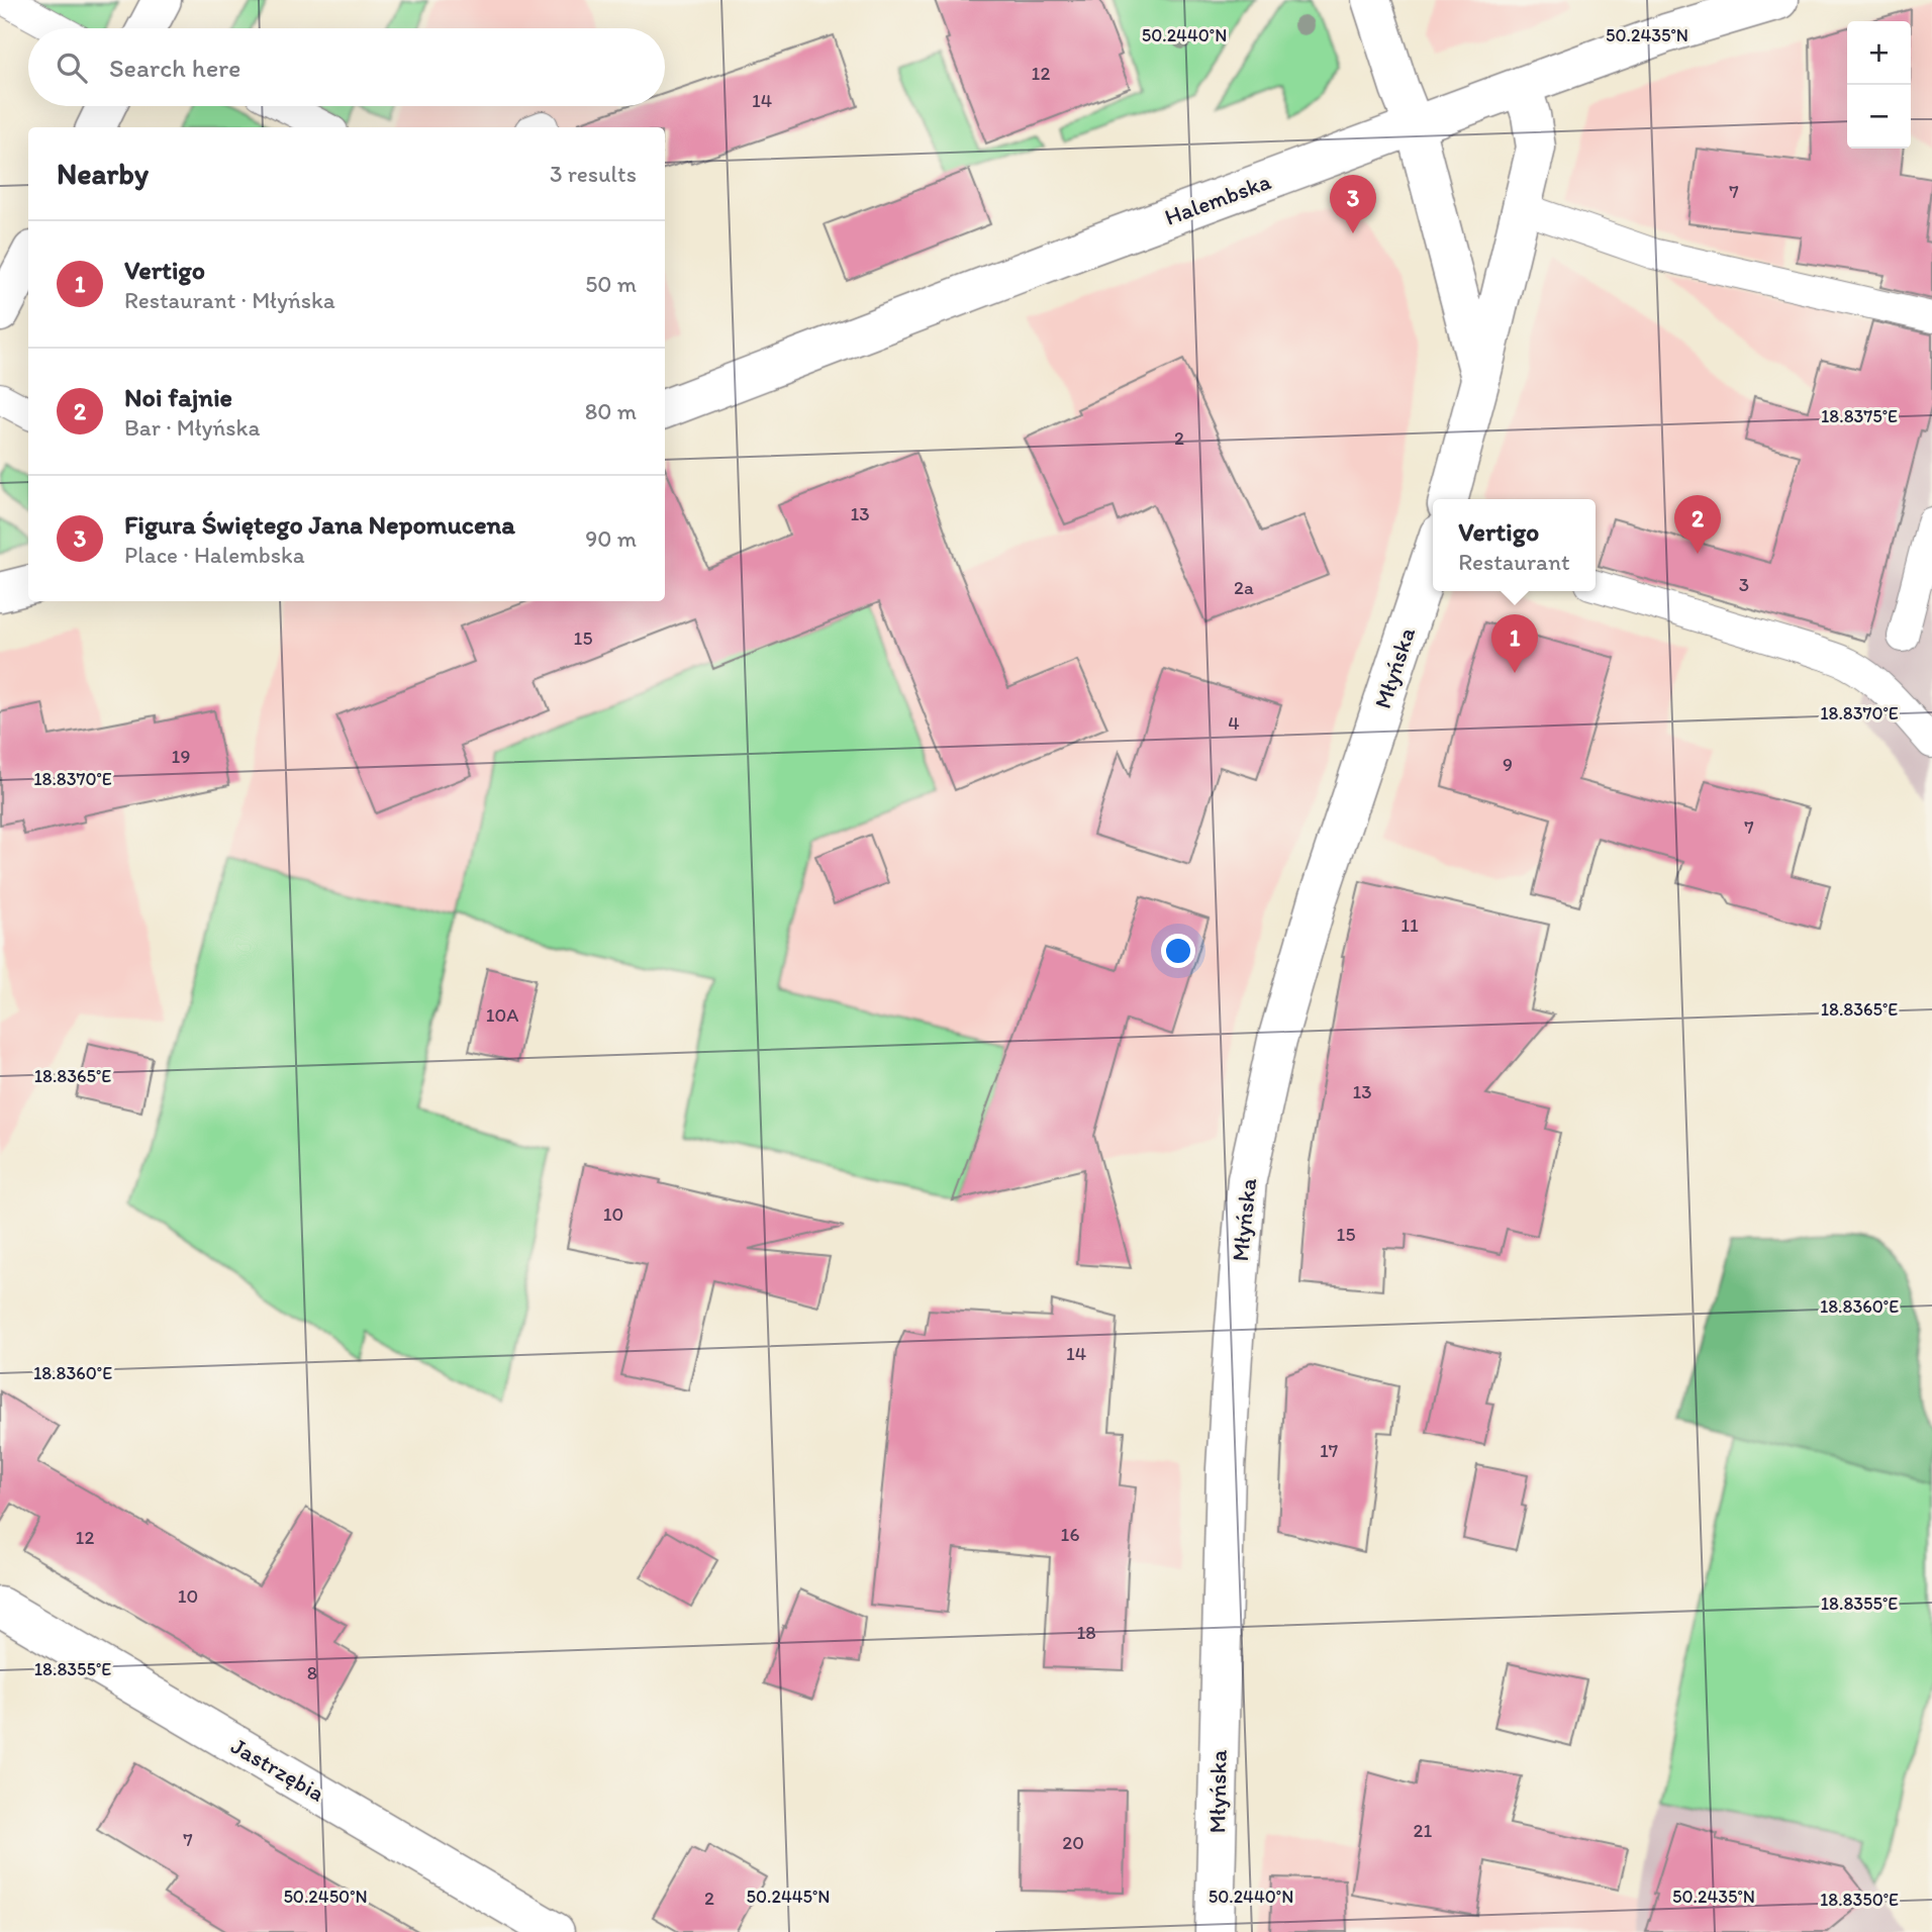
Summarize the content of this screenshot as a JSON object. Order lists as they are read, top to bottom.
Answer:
{
  "streets": {
    "street": ["Halembska", "Młyńska", "Jastrzębia"]
  },
  "house_numbers": [
    "12",
    "14",
    "7",
    "2",
    "13",
    "3",
    "2a",
    "15",
    "4",
    "19",
    "9",
    "7",
    "11",
    "10A",
    "13",
    "10",
    "15",
    "14",
    "17",
    "16",
    "12",
    "10",
    "18",
    "8",
    "21",
    "7",
    "20",
    "2"
  ],
  "page": {
    "map_buttons": ["+", "−"],
    "search": "Search here",
    "heading": ["Nearby", "3 results"],
    "pins": ["3", "2", "1"],
    "list": [
      {
        "mark": "1",
        "name": "Vertigo",
        "note": "Restaurant · Młyńska",
        "value": "50 m"
      },
      {
        "mark": "2",
        "name": "Noi fajnie",
        "note": "Bar · Młyńska",
        "value": "80 m"
      },
      {
        "mark": "3",
        "name": "Figura Świętego Jana Nepomucena",
        "note": "Place · Halembska",
        "value": "90 m"
      }
    ],
    "popup": ["Vertigo", "Restaurant"]
  },
  "coordinates": [
    "50.2440°N",
    "50.2435°N",
    "18.8375°E",
    "18.8370°E",
    "18.8365°E",
    "18.8360°E",
    "18.8355°E",
    "50.2450°N",
    "50.2445°N",
    "18.8350°E"
  ]
}
